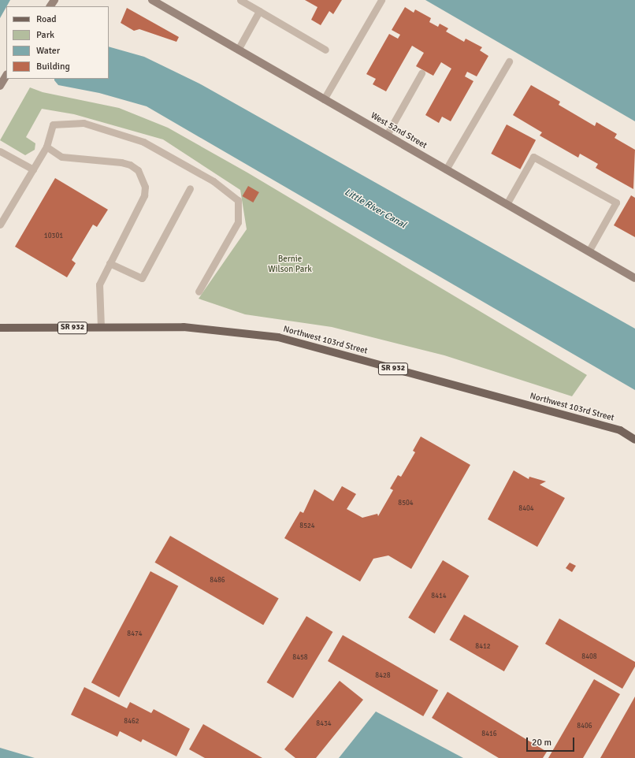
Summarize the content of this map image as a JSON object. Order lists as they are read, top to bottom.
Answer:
{
  "streets": {
    "main road": ["SR 932", "Northwest 103rd Street"],
    "street": ["West 52nd Street"]
  },
  "water": ["Little River Canal"],
  "parks": ["Bernie Wilson Park"],
  "house_numbers": [
    "10301",
    "8504",
    "8404",
    "8524",
    "8486",
    "8414",
    "8474",
    "8412",
    "8408",
    "8458",
    "8428",
    "8462",
    "8434",
    "8406",
    "8416"
  ],
  "legend": [
    "Road",
    "Park",
    "Water",
    "Building"
  ],
  "scale_bar": "20 m"
}
